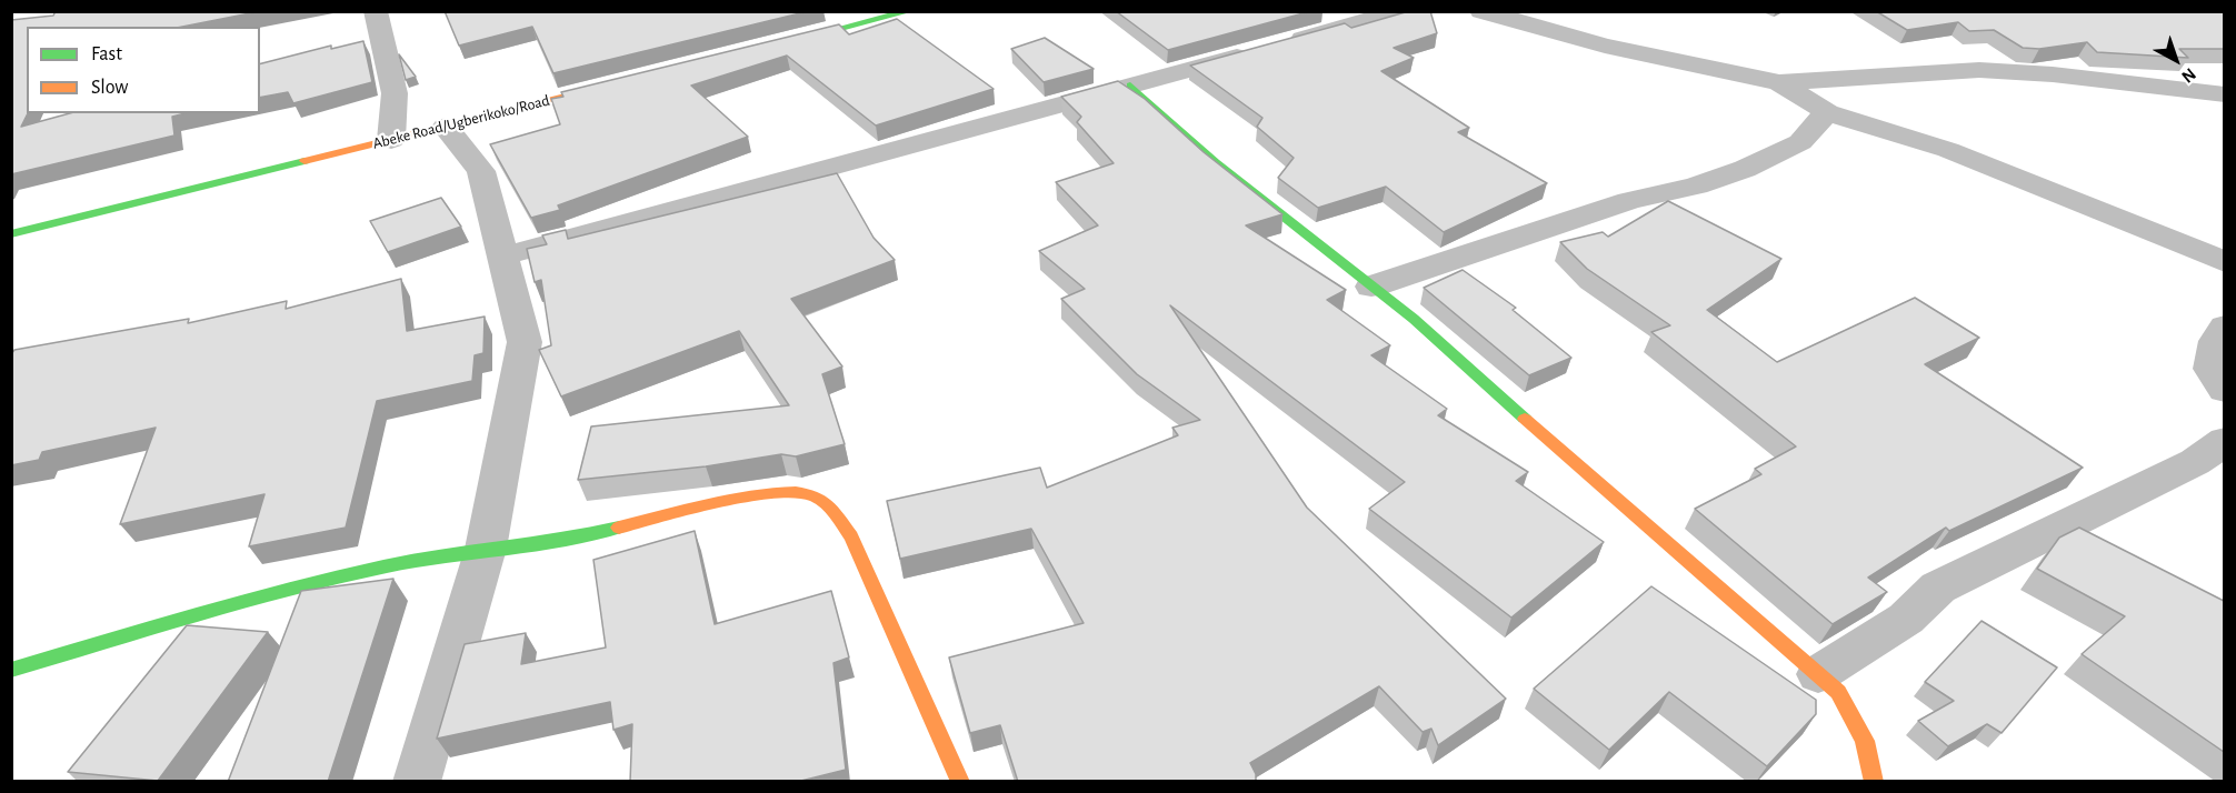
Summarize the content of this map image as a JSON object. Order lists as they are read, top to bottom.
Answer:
{
  "streets": {
    "street": ["Abeke Road/Ugberikoko/Road"]
  },
  "legend": ["Fast", "Slow"],
  "north": "bottom right"
}
